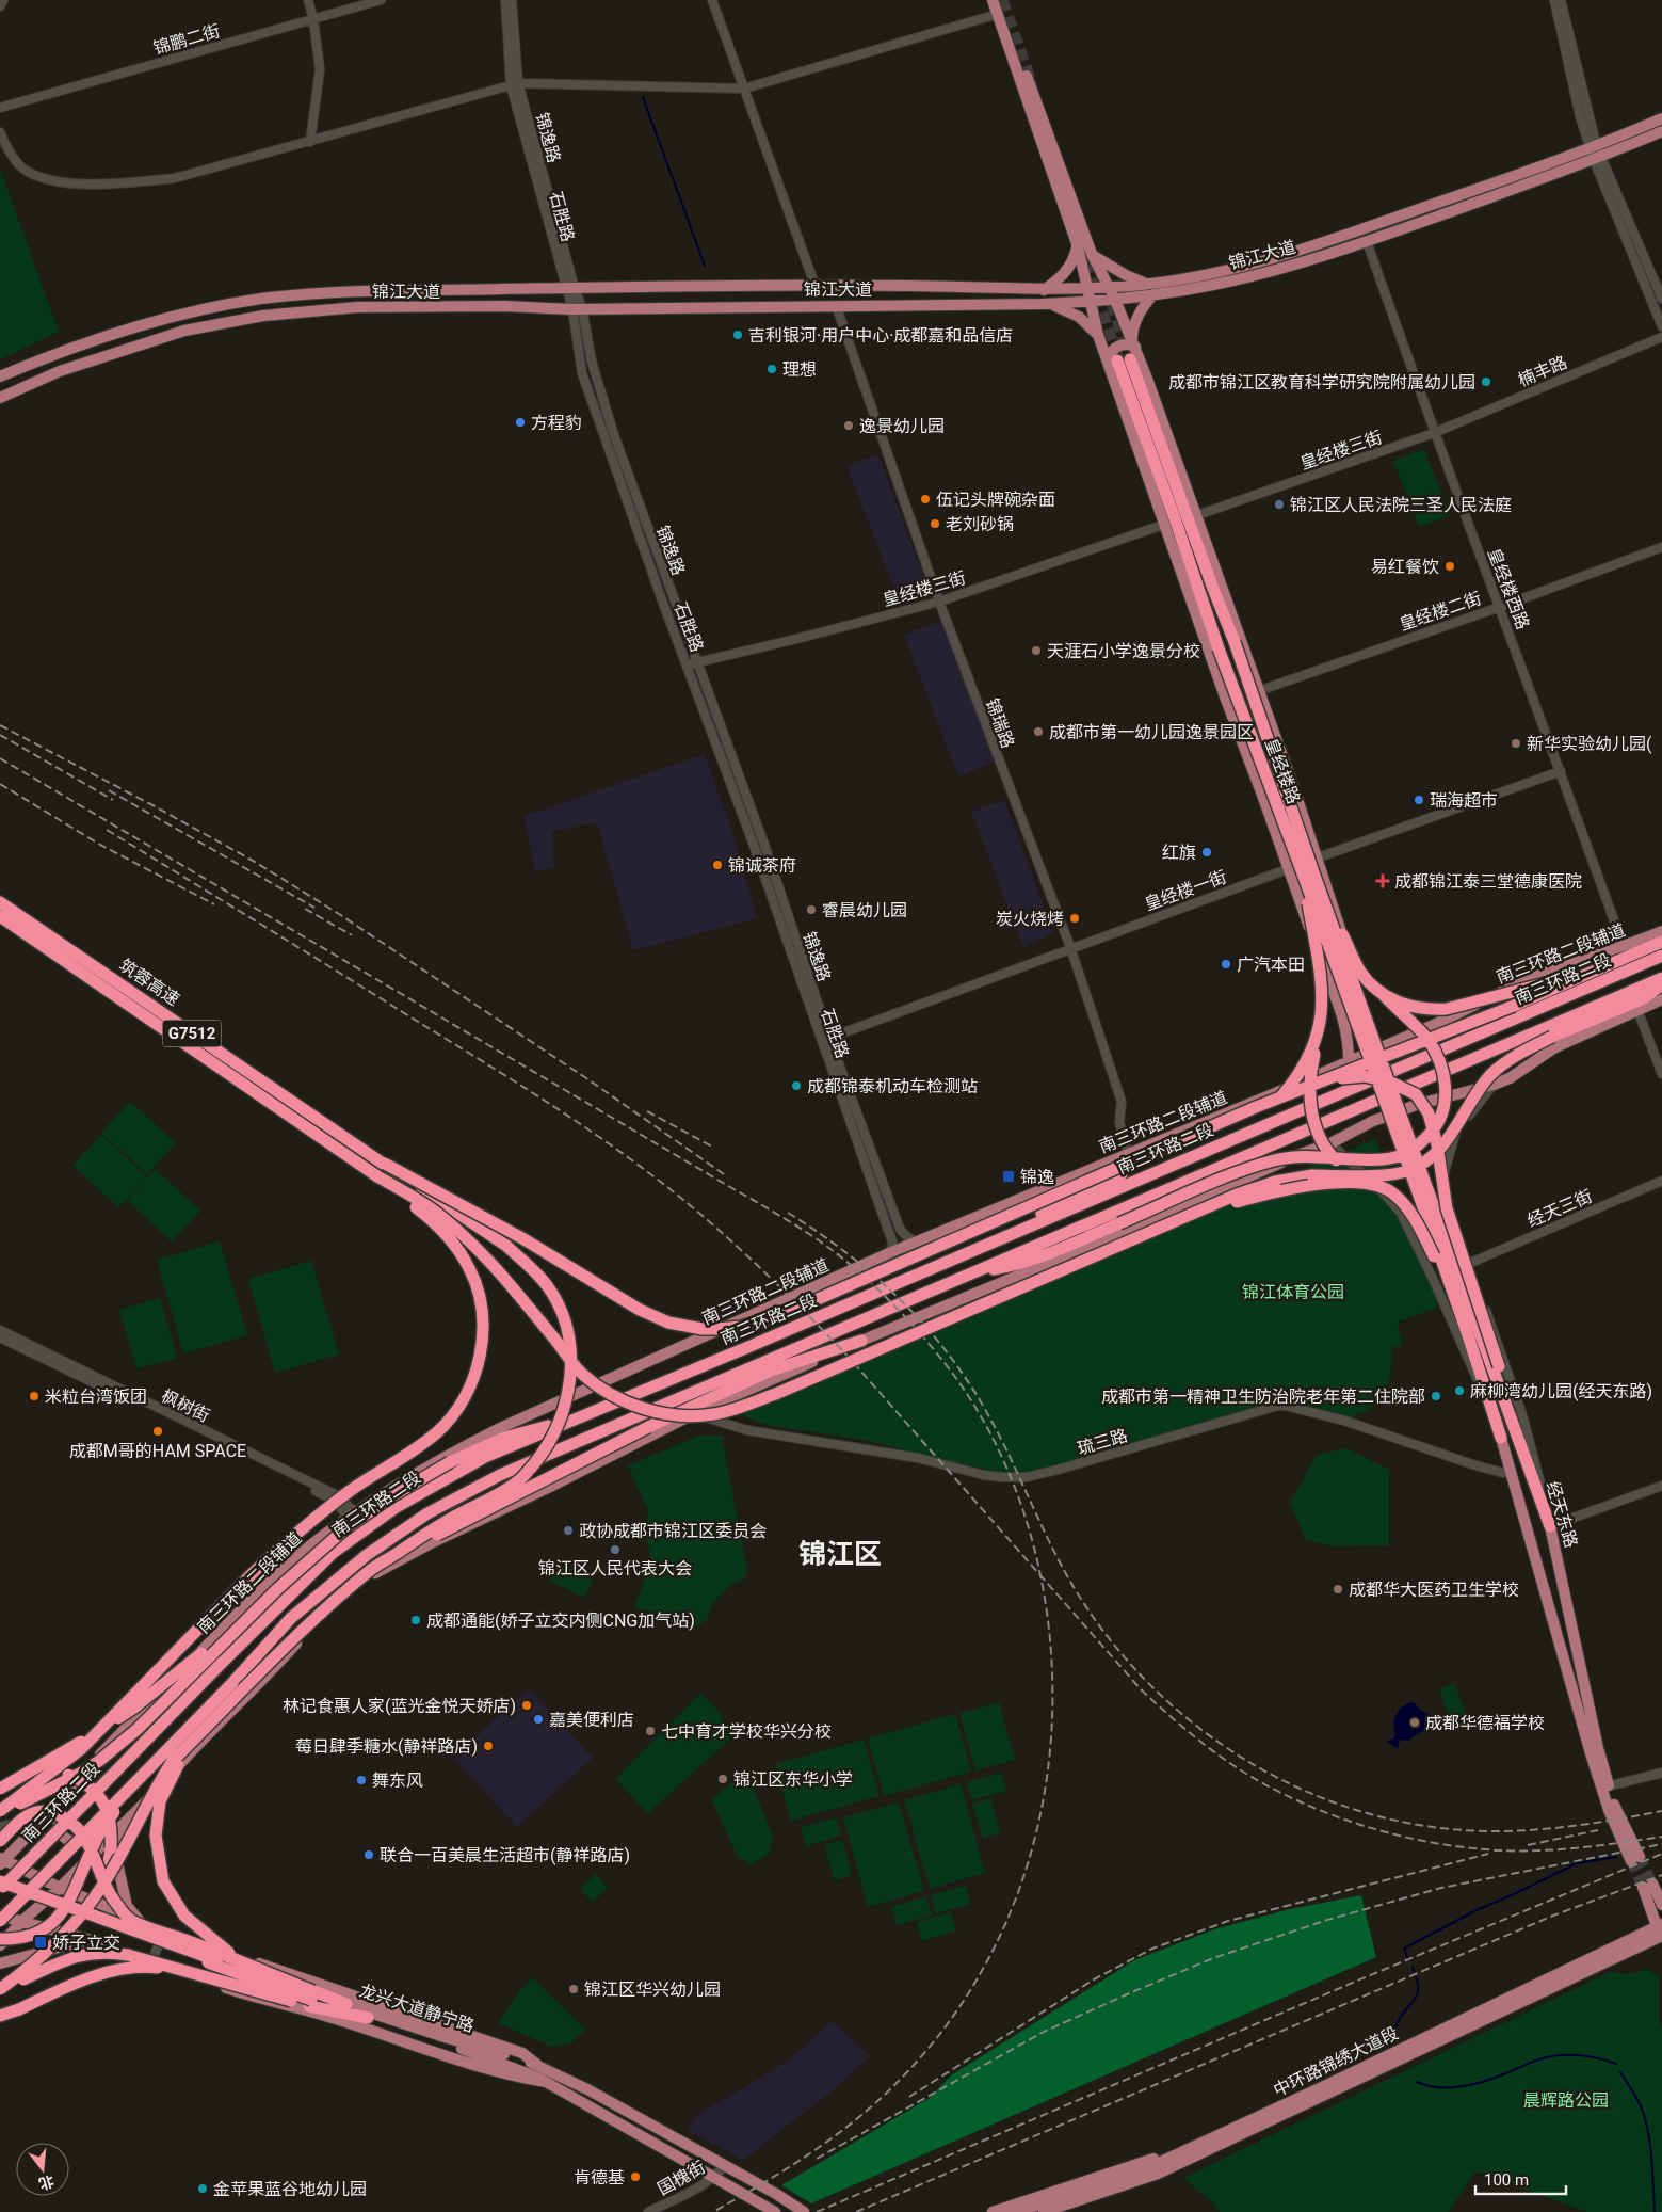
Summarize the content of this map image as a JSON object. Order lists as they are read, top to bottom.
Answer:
{
  "streets": {
    "highway": [
      "皇经楼路",
      "南三环路二段",
      "筑蓉高速",
      "G7512",
      "经天东路"
    ],
    "main road": [
      "锦江大道",
      "南三环路二段辅道",
      "龙兴大道静宁路",
      "中环路锦绣大道段"
    ],
    "street": [
      "锦鹏二街",
      "锦逸路",
      "石胜路",
      "楠丰路",
      "皇经楼三街",
      "皇经楼西路",
      "皇经楼二街",
      "锦瑞路",
      "皇经楼一街",
      "经天三街",
      "枫树街",
      "琉三路",
      "国槐街"
    ]
  },
  "crossings": [
    ["锦逸路", "石胜路"],
    ["锦逸路", "锦江大道"],
    ["锦逸路", "皇经楼三街"],
    ["锦逸路", "皇经楼一街"],
    ["锦逸路", "南三环路二段辅道"],
    ["石胜路", "锦江大道"],
    ["石胜路", "皇经楼三街"],
    ["石胜路", "皇经楼一街"],
    ["石胜路", "南三环路二段辅道"],
    ["锦江大道", "皇经楼西路"],
    ["锦江大道", "锦瑞路"],
    ["楠丰路", "皇经楼三街"],
    ["楠丰路", "皇经楼西路"],
    ["皇经楼三街", "皇经楼西路"],
    ["皇经楼三街", "锦瑞路"],
    ["皇经楼西路", "皇经楼二街"],
    ["皇经楼西路", "皇经楼一街"],
    ["皇经楼西路", "南三环路二段辅道"],
    ["锦瑞路", "皇经楼一街"],
    ["锦瑞路", "南三环路二段辅道"],
    ["皇经楼路", "经天东路"],
    ["南三环路二段辅道", "枫树街"],
    ["琉三路", "经天东路"],
    ["龙兴大道静宁路", "国槐街"]
  ],
  "districts": ["锦江区"],
  "parks": ["锦江体育公园", "晨辉路公园"],
  "places": {
    "other": [
      "吉利银河·用户中心·成都嘉和品信店",
      "理想",
      "成都市锦江区教育科学研究院附属幼儿园",
      "方程豹",
      "逸景幼儿园",
      "伍记头牌碗杂面",
      "锦江区人民法院三圣人民法庭",
      "老刘砂锅",
      "易红餐饮",
      "天涯石小学逸景分校",
      "成都市第一幼儿园逸景园区",
      "新华实验幼儿园(",
      "瑞海超市",
      "红旗",
      "锦诚茶府",
      "睿晨幼儿园",
      "炭火烧烤",
      "广汽本田",
      "成都锦泰机动车检测站",
      "麻柳湾幼儿园(经天东路)",
      "米粒台湾饭团",
      "成都市第一精神卫生防治院老年第二住院部",
      "成都M哥的HAM SPACE",
      "政协成都市锦江区委员会",
      "锦江区人民代表大会",
      "成都华大医药卫生学校",
      "成都通能(娇子立交内侧CNG加气站)",
      "林记食惠人家(蓝光金悦天娇店)",
      "嘉美便利店",
      "成都华德福学校",
      "七中育才学校华兴分校",
      "莓日肆季糖水(静祥路店)",
      "锦江区东华小学",
      "舞东风",
      "联合一百美晨生活超市(静祥路店)",
      "锦江区华兴幼儿园",
      "肯德基",
      "金苹果蓝谷地幼儿园"
    ],
    "health": ["成都锦江泰三堂德康医院"],
    "transit": ["锦逸", "娇子立交"]
  },
  "scale_bar": "100 m",
  "north": "bottom"
}
